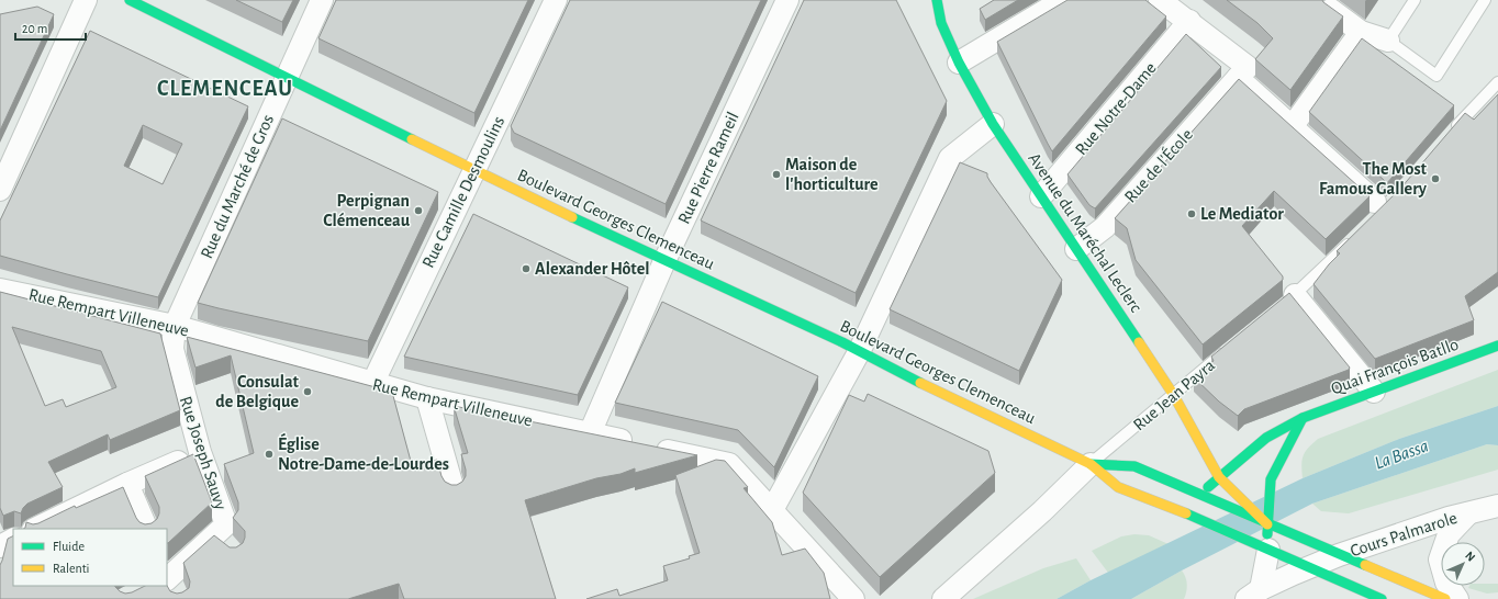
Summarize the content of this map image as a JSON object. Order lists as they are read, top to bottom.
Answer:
{
  "streets": {
    "main road": ["Boulevard Georges Clemenceau", "Avenue du Maréchal Leclerc", "Quai François Batllo"],
    "street": [
      "Rue Notre-Dame",
      "Rue de l'École",
      "Rue Pierre Rameil",
      "Rue du Marché de Gros",
      "Rue Camille Desmoulins",
      "Rue Rempart Villeneuve",
      "Rue Joseph Sauvy",
      "Cours Palmarole"
    ],
    "lane": ["Rue Jean Payra"]
  },
  "crossings": [
    ["Rue Notre-Dame", "Avenue du Maréchal Leclerc"],
    ["Rue de l'École", "Avenue du Maréchal Leclerc"],
    ["Rue Pierre Rameil", "Boulevard Georges Clemenceau"],
    ["Rue Pierre Rameil", "Rue Rempart Villeneuve"],
    ["Rue du Marché de Gros", "Boulevard Georges Clemenceau"],
    ["Rue du Marché de Gros", "Rue Rempart Villeneuve"],
    ["Rue du Marché de Gros", "Rue Joseph Sauvy"],
    ["Rue Camille Desmoulins", "Boulevard Georges Clemenceau"],
    ["Rue Camille Desmoulins", "Rue Rempart Villeneuve"],
    ["Boulevard Georges Clemenceau", "Rue Jean Payra"],
    ["Avenue du Maréchal Leclerc", "Quai François Batllo"],
    ["Avenue du Maréchal Leclerc", "Rue Jean Payra"],
    ["Rue Rempart Villeneuve", "Rue Joseph Sauvy"]
  ],
  "districts": ["CLEMENCEAU"],
  "water": ["La Bassa"],
  "places": [
    "Maison de l'horticulture",
    "The Most Famous Gallery",
    "Perpignan Clémenceau",
    "Le Mediator",
    "Alexander Hôtel",
    "Consulat de Belgique",
    "Église Notre-Dame-de-Lourdes"
  ],
  "legend": ["Fluide", "Ralenti"],
  "scale_bar": "20 m",
  "north": "top right"
}
